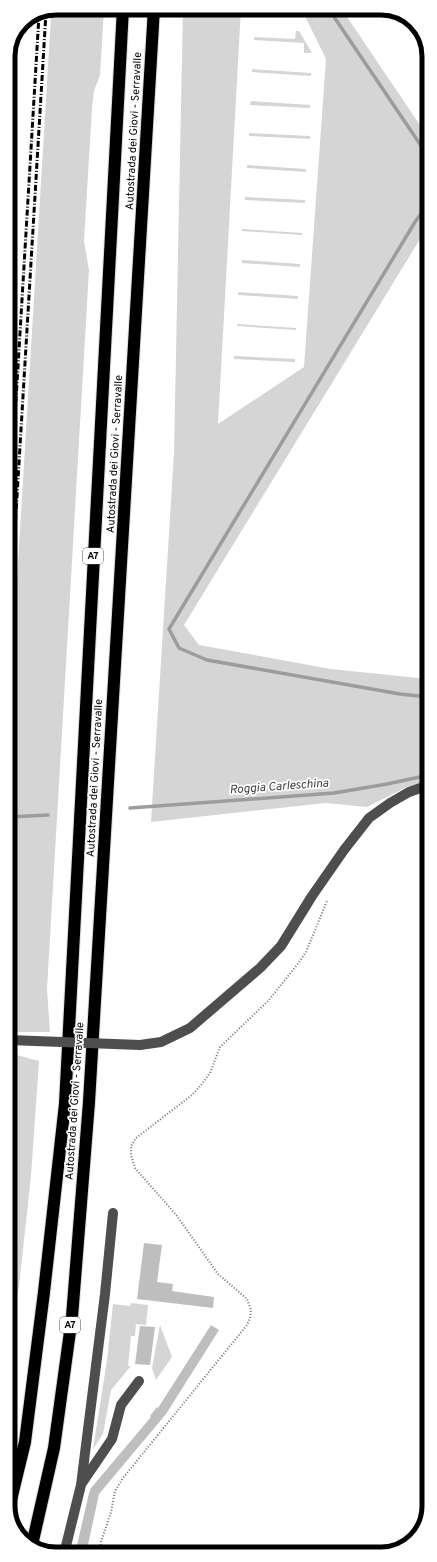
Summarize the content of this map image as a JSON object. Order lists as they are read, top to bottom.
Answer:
{
  "streets": {
    "highway": ["Autostrada dei Giovi - Serravalle", "A7"]
  },
  "water": ["Roggia Carleschina"]
}
